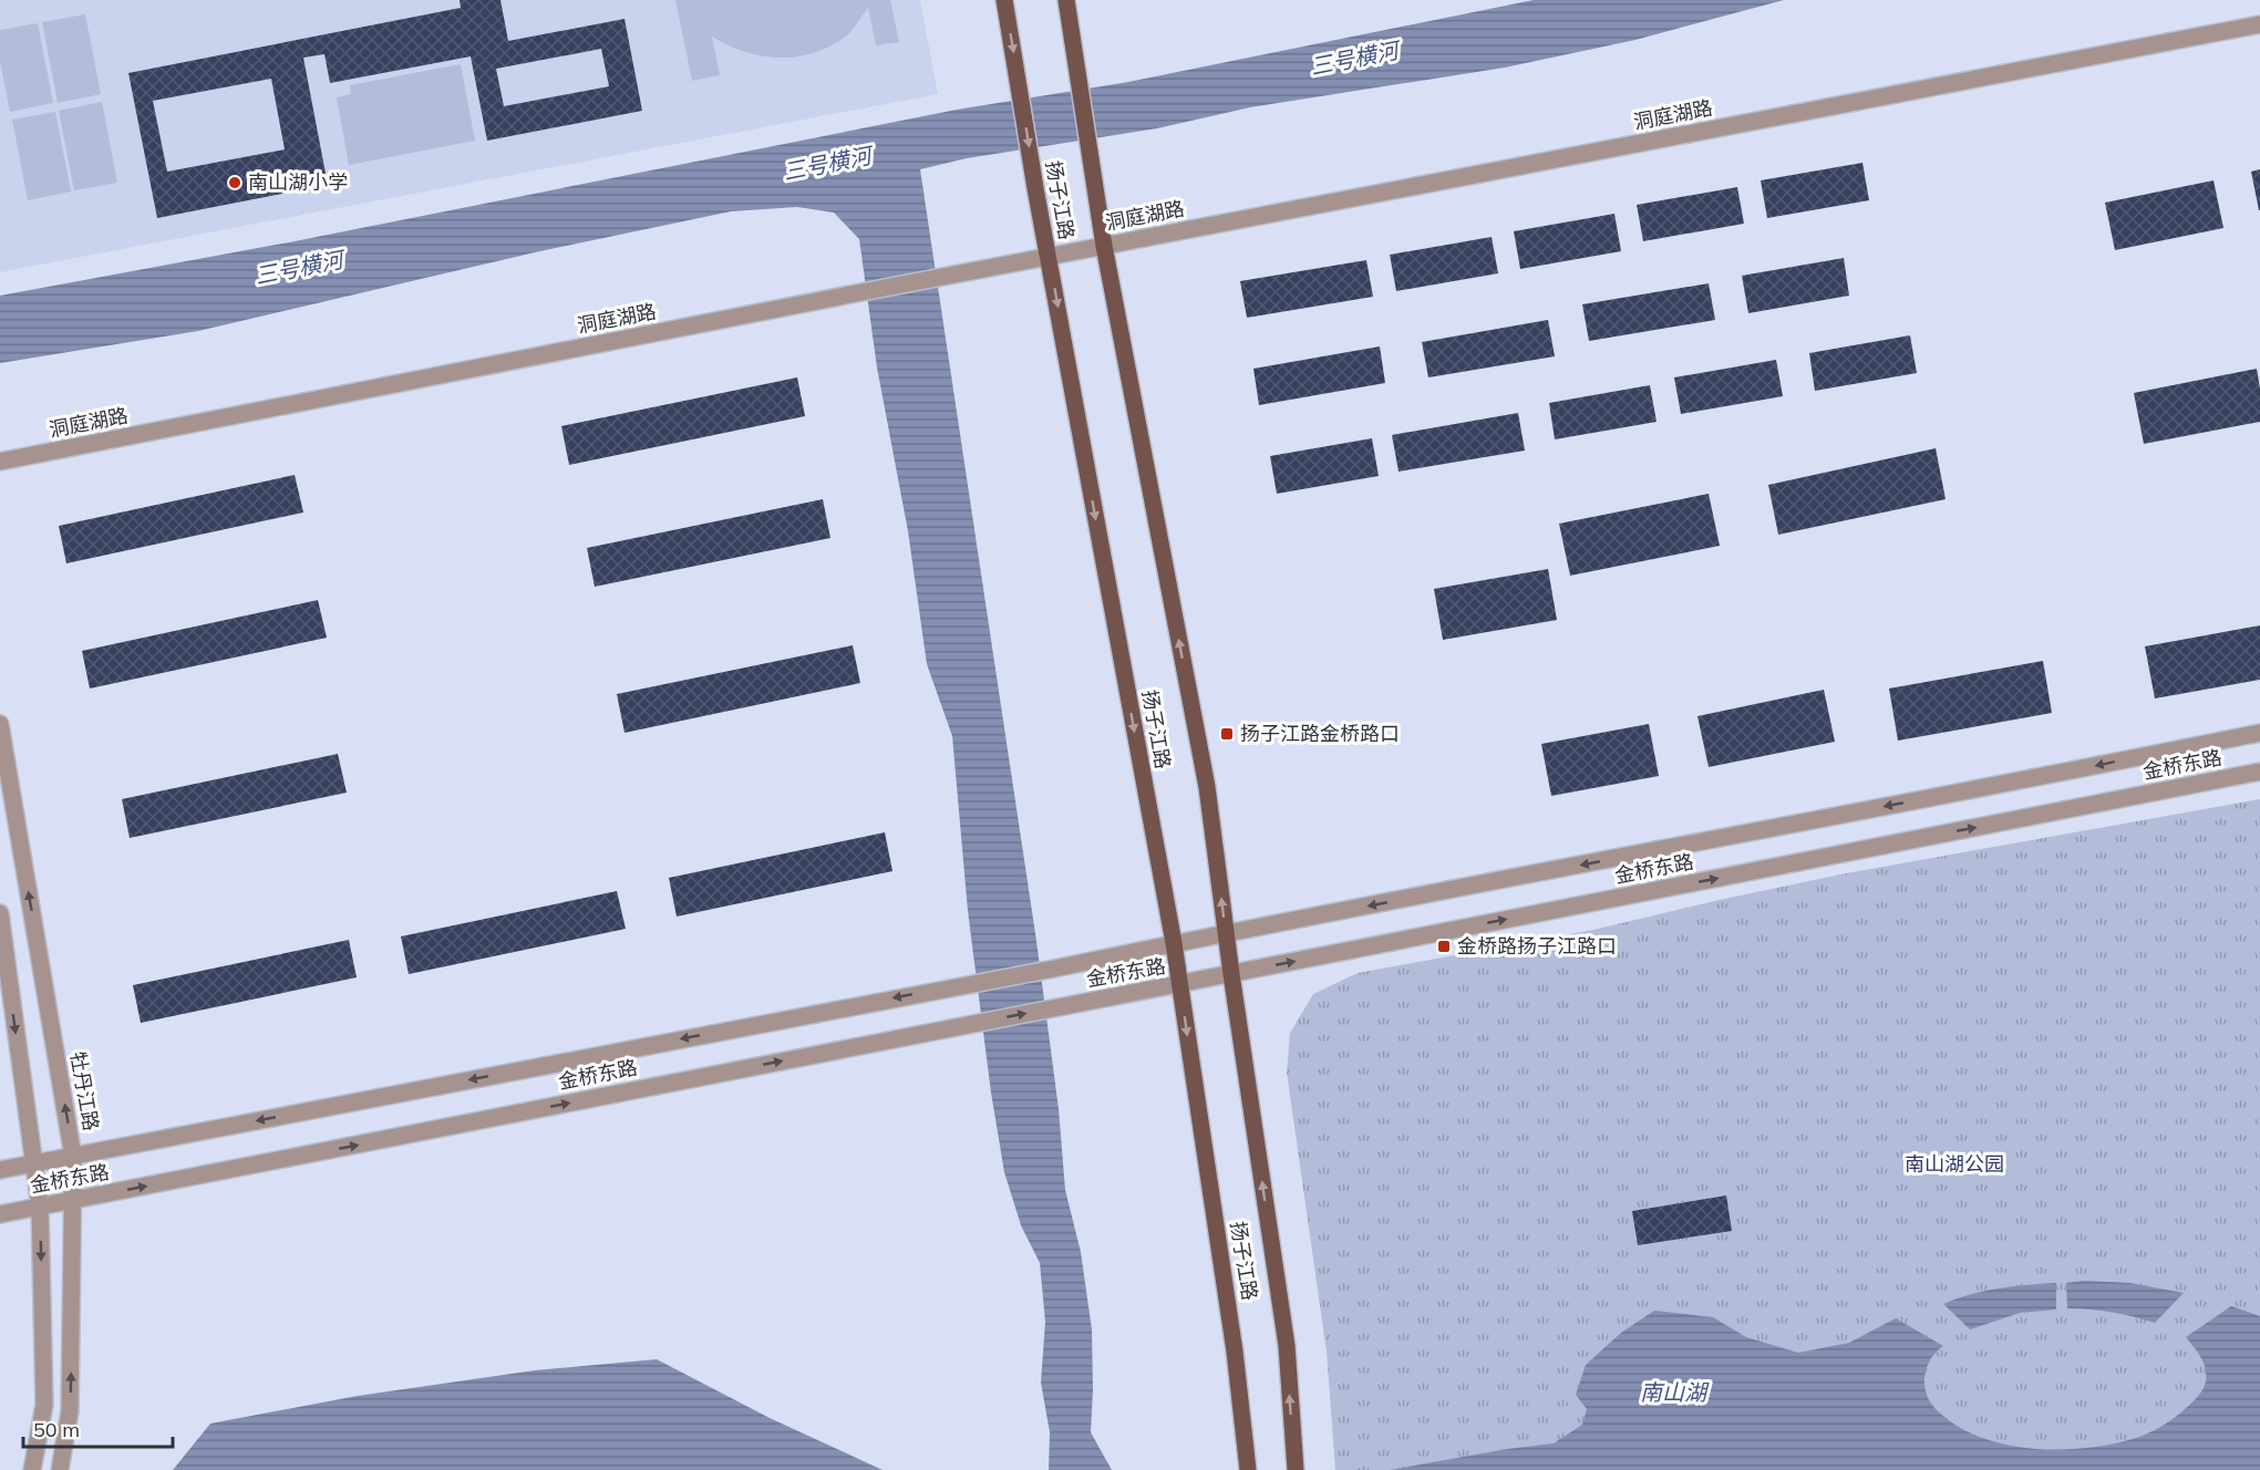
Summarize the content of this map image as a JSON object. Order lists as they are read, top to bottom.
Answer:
{
  "streets": {
    "main road": ["扬子江路"],
    "street": ["洞庭湖路", "金桥东路", "牡丹江路"]
  },
  "crossings": [
    ["洞庭湖路", "扬子江路"],
    ["扬子江路", "金桥东路"],
    ["金桥东路", "牡丹江路"]
  ],
  "water": ["三号横河", "南山湖"],
  "parks": ["南山湖公园"],
  "places": {
    "other": ["南山湖小学"],
    "transit": ["扬子江路金桥路口", "金桥路扬子江路口"]
  },
  "scale_bar": "50 m"
}
